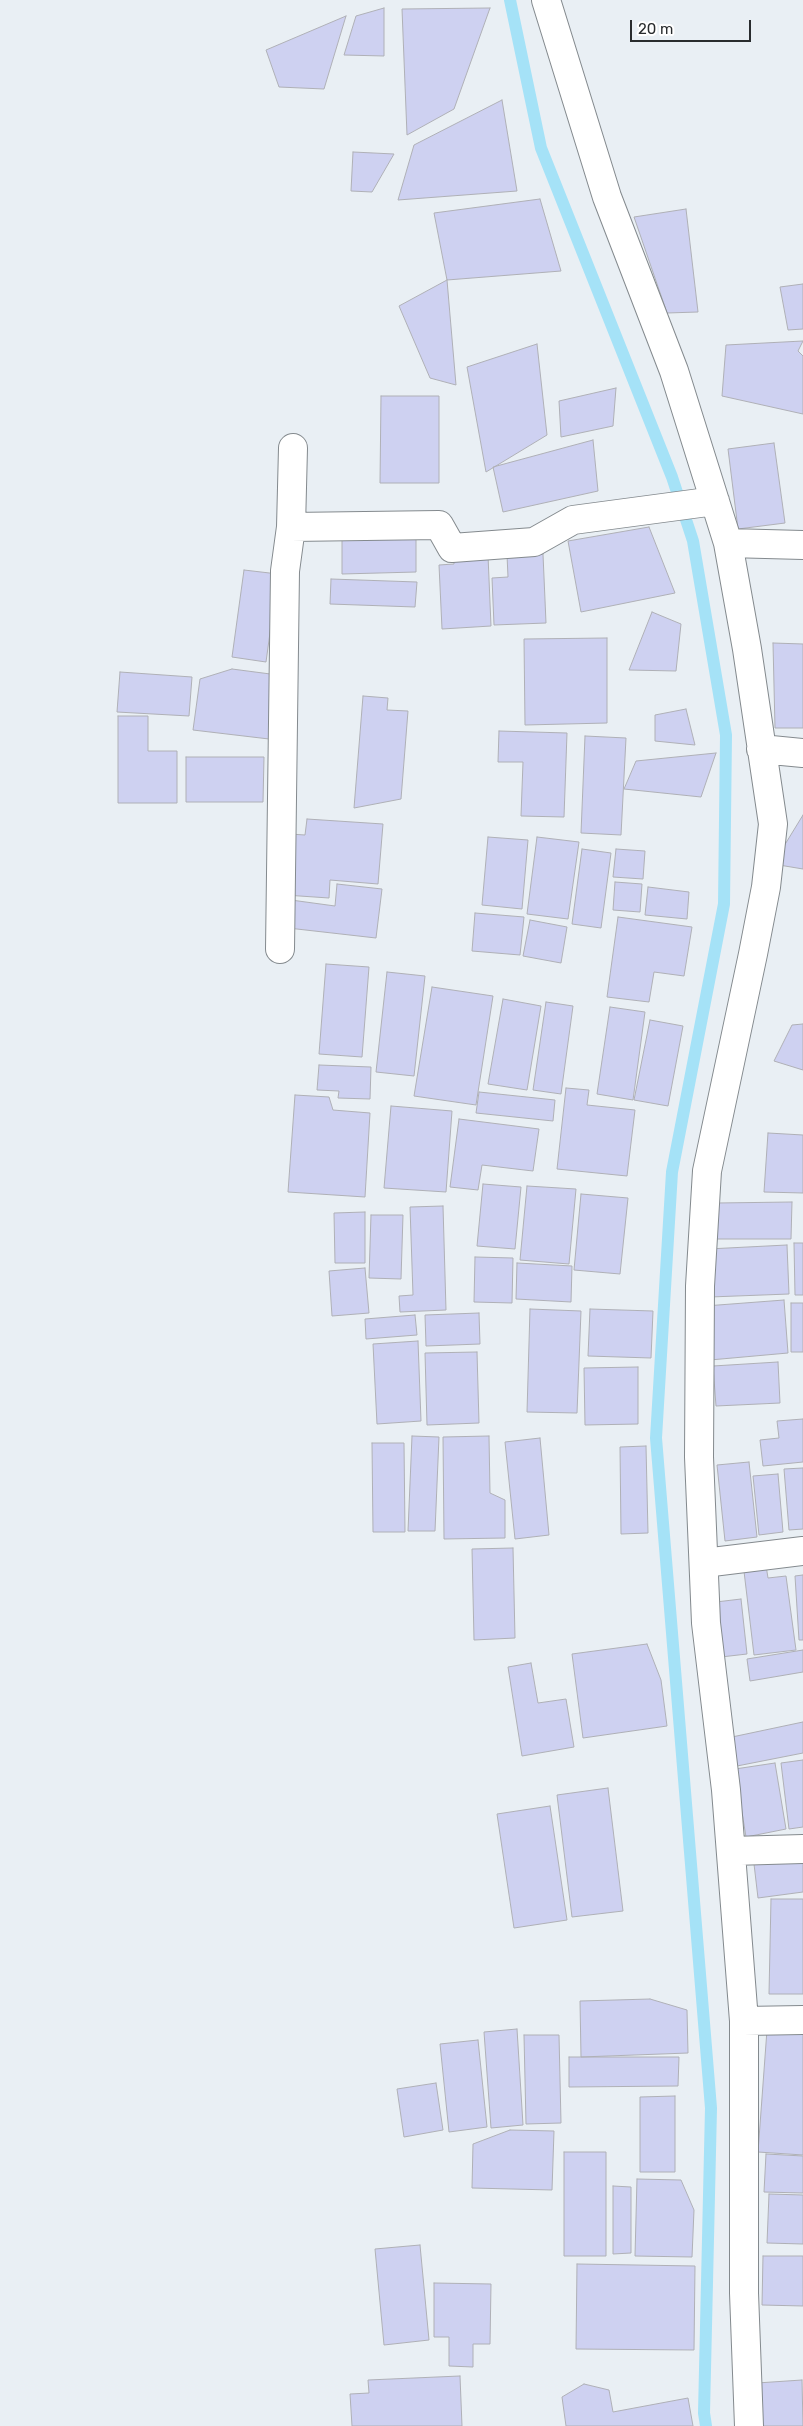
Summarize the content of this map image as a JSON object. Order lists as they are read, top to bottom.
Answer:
{
  "scale_bar": "20 m"
}
